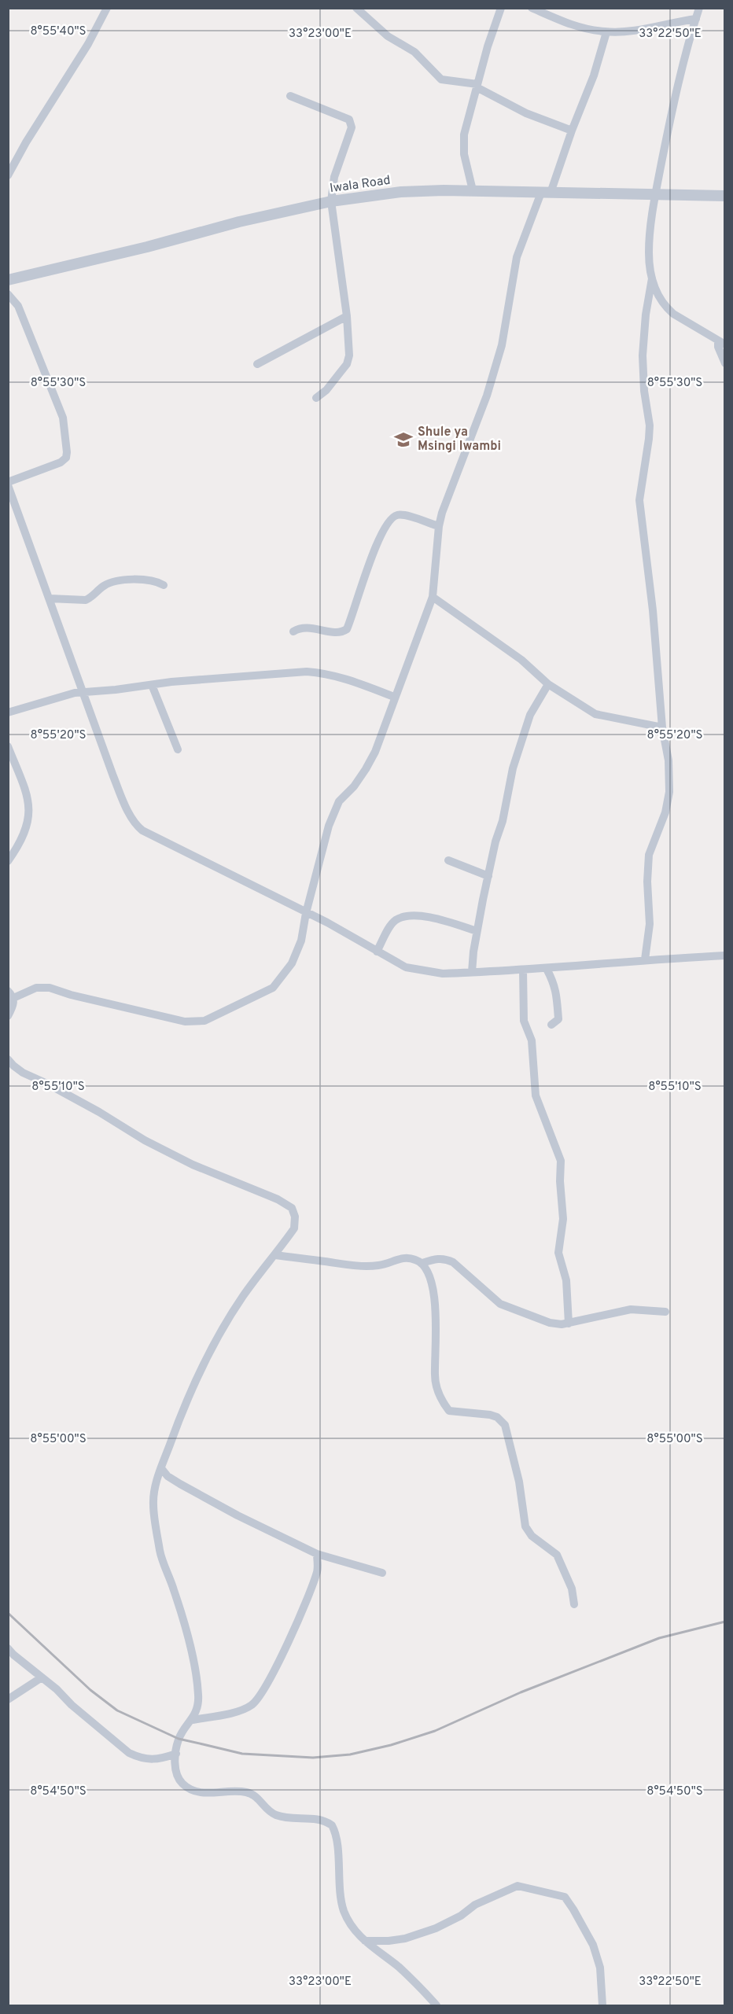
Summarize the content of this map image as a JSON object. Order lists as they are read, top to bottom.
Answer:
{
  "streets": {
    "street": ["Iwala Road"]
  },
  "places": {
    "school or university": ["Shule ya Msingi Iwambi"]
  },
  "coordinates": [
    "8°55'40\"S",
    "33°23'00\"E",
    "33°22'50\"E",
    "8°55'30\"S",
    "8°55'20\"S",
    "8°55'10\"S",
    "8°55'00\"S",
    "8°54'50\"S"
  ]
}
